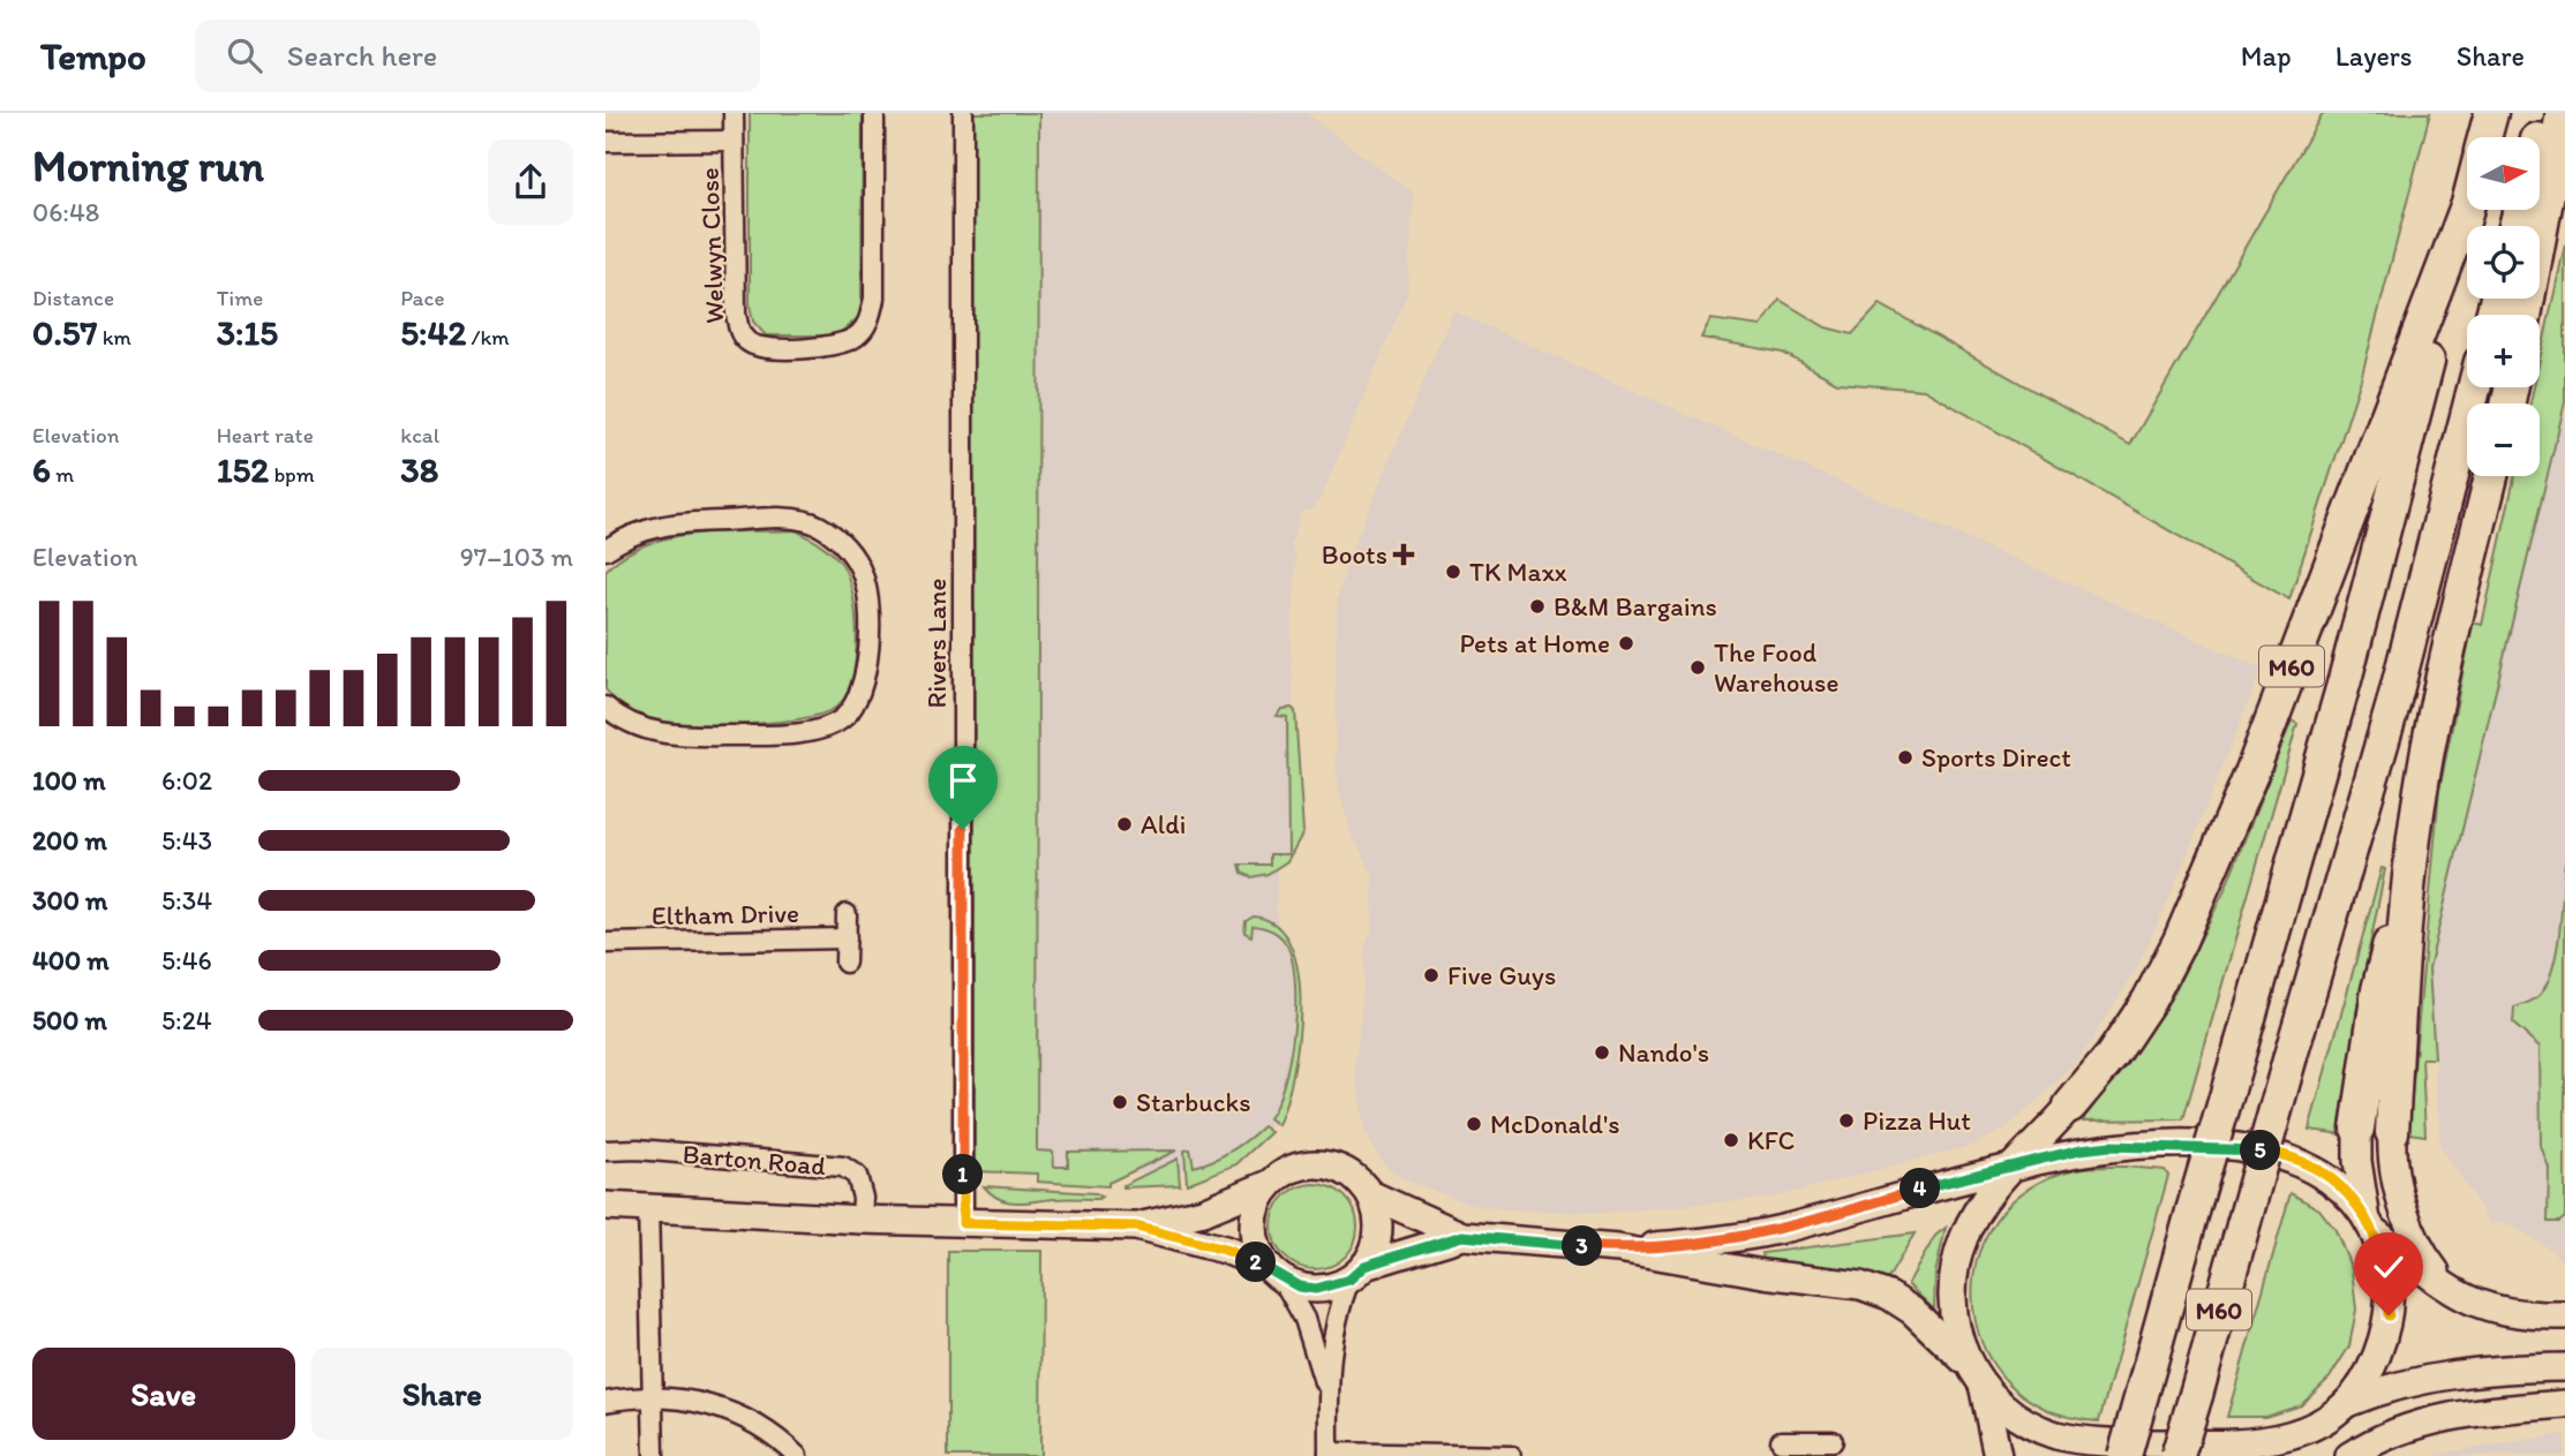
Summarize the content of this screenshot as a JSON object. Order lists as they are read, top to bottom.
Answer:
{
  "streets": {
    "highway": ["M60"],
    "main road": ["Barton Road"],
    "street": ["Welwyn Close", "Rivers Lane", "Eltham Drive"]
  },
  "crossings": [
    ["Rivers Lane", "Barton Road"]
  ],
  "places": {
    "health": ["Boots"],
    "other": [
      "TK Maxx",
      "B&M Bargains",
      "Pets at Home",
      "The Food Warehouse",
      "Sports Direct",
      "Aldi",
      "Five Guys",
      "Nando's",
      "Starbucks",
      "Pizza Hut",
      "McDonald's",
      "KFC"
    ]
  },
  "north": "right",
  "page": {
    "header": "Tempo",
    "search": "Search here",
    "nav": ["Map", "Layers", "Share"],
    "heading": ["Morning run", "06:48"],
    "map_buttons": ["+", "−"],
    "stats": [
      ["Distance", "0.57 km"],
      ["Time", "3:15"],
      ["Pace", "5:42 /km"],
      ["Elevation", "6 m"],
      ["Heart rate", "152 bpm"],
      ["kcal", "38"]
    ],
    "chart": ["Elevation", "97–103 m"],
    "list": [
      {
        "name": "100 m",
        "note": "6:02"
      },
      {
        "name": "200 m",
        "note": "5:43"
      },
      {
        "name": "300 m",
        "note": "5:34"
      },
      {
        "name": "400 m",
        "note": "5:46"
      },
      {
        "name": "500 m",
        "note": "5:24"
      }
    ],
    "pins": [
      "5",
      "1",
      "4",
      "3",
      "2"
    ],
    "buttons": ["Save", "Share"]
  }
}
